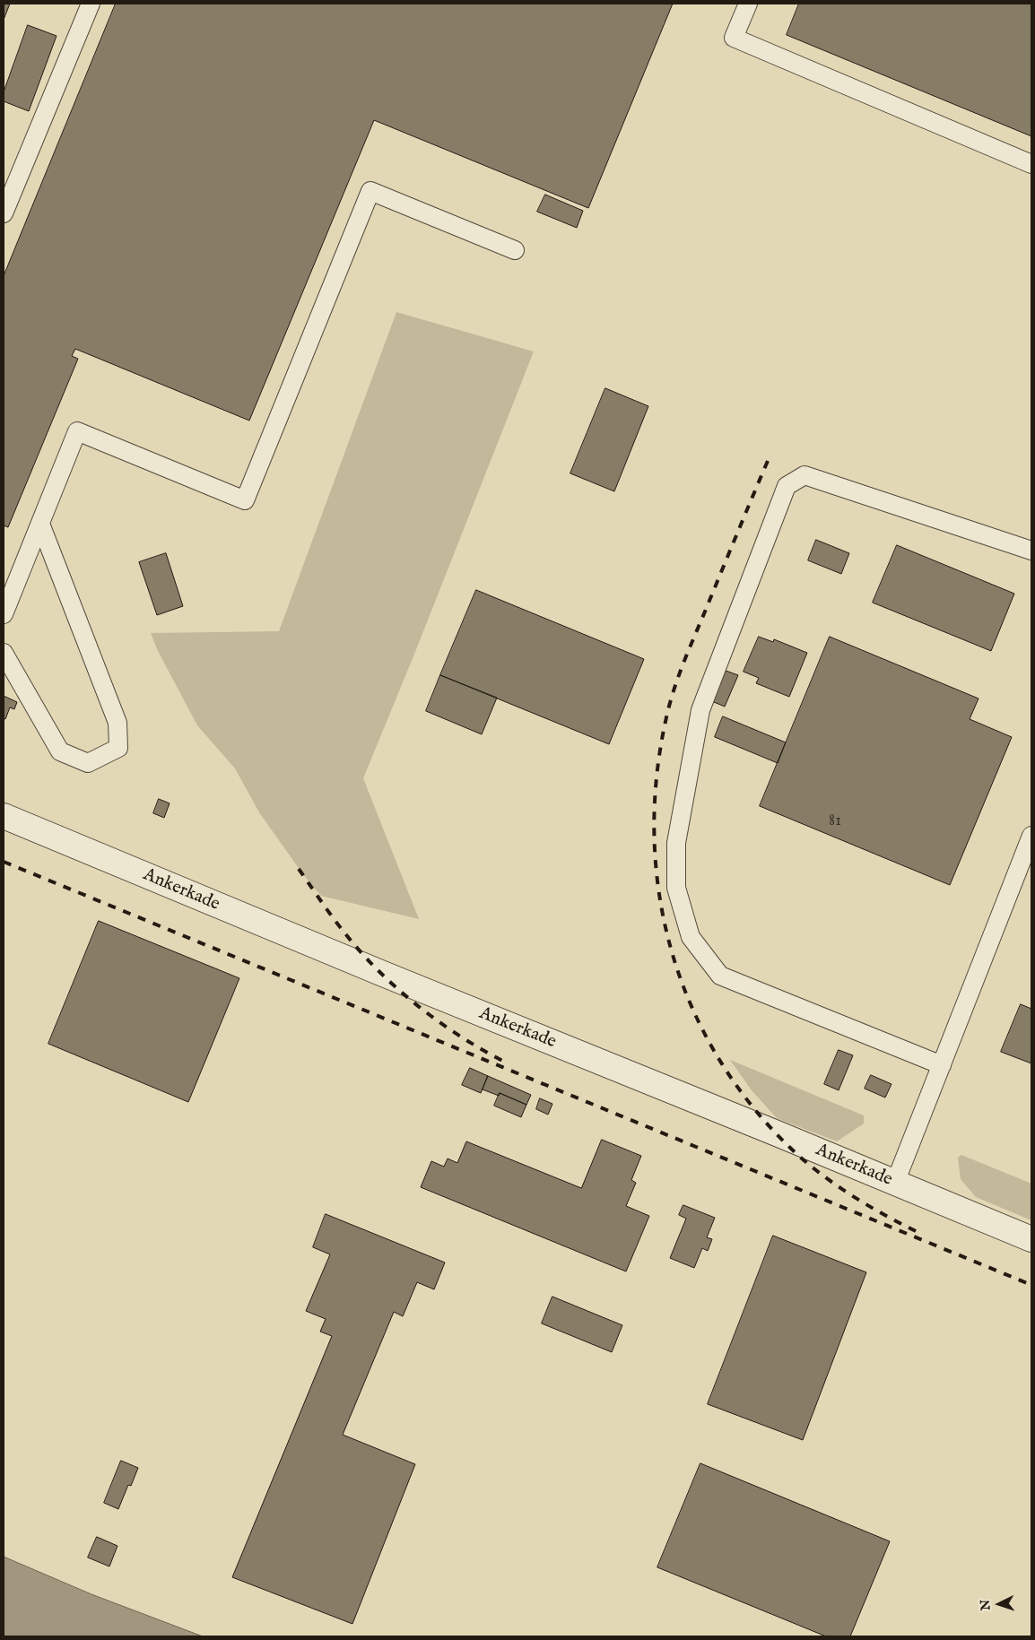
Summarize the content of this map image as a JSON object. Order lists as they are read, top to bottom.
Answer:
{
  "streets": {
    "street": ["Ankerkade"]
  },
  "house_numbers": ["81"],
  "north": "left"
}
